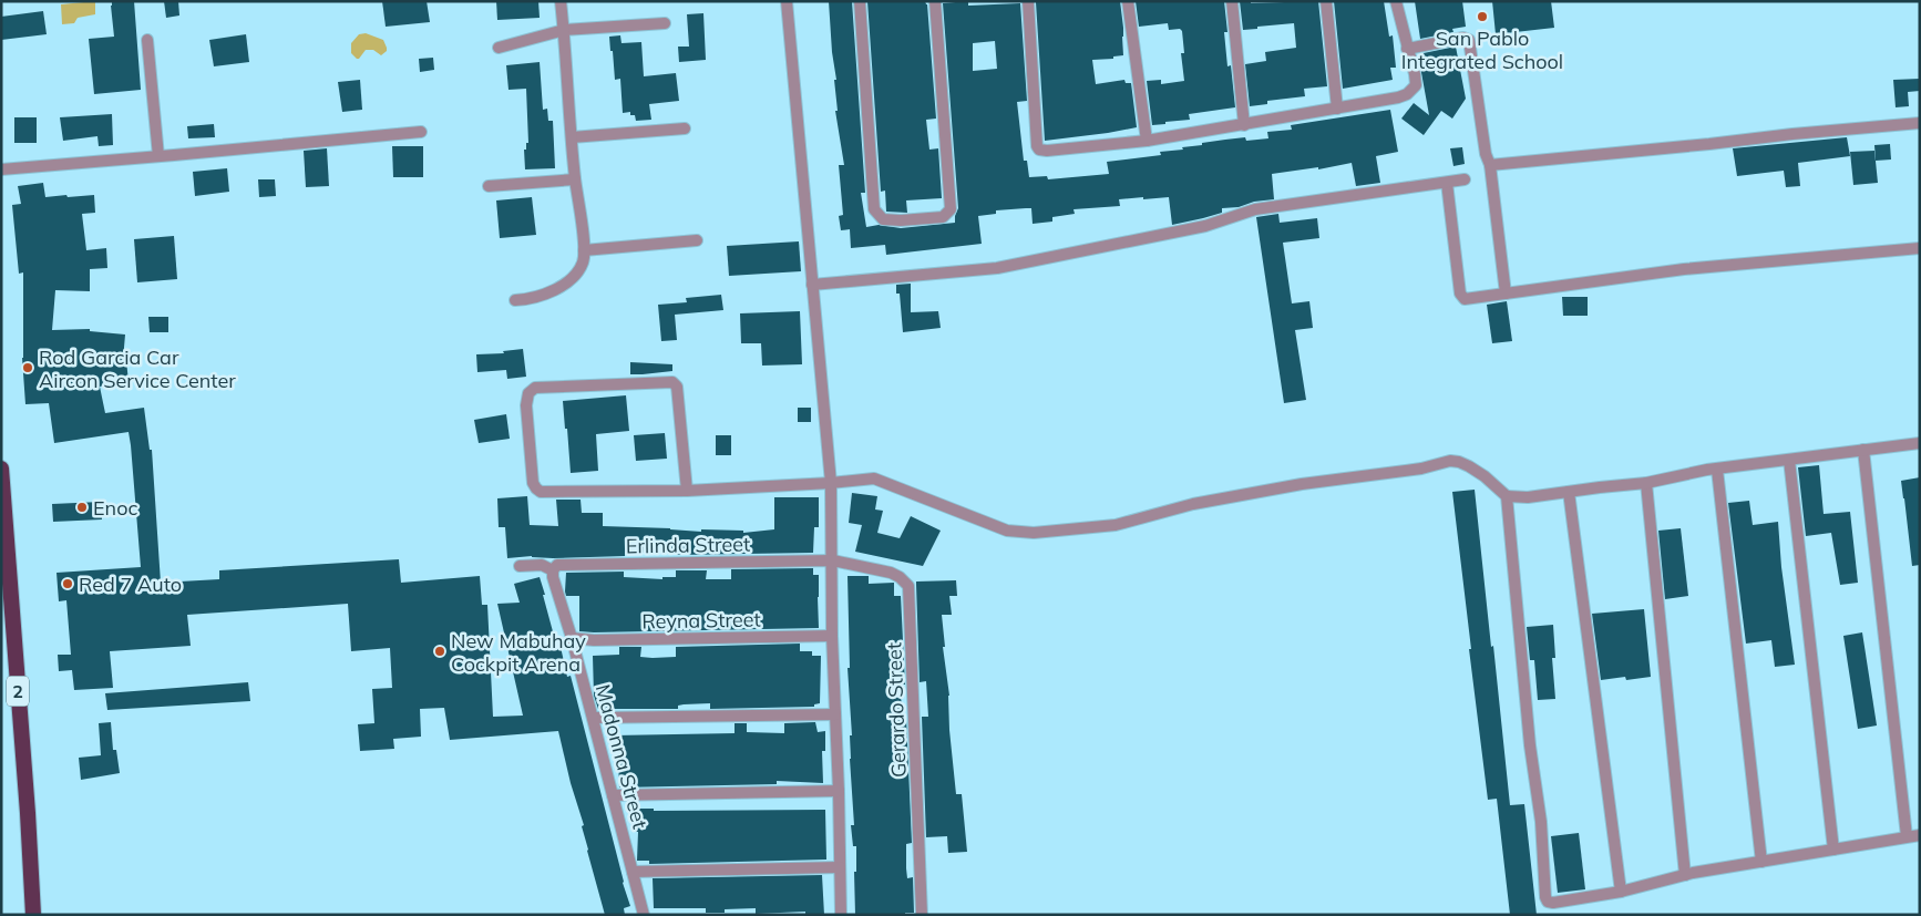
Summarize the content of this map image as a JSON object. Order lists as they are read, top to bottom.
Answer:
{
  "streets": {
    "highway": ["2"],
    "street": [
      "Erlinda Street",
      "Reyna Street",
      "Gerardo Street",
      "Madonna Street"
    ]
  },
  "crossings": [
    ["Erlinda Street", "Gerardo Street"],
    ["Erlinda Street", "Madonna Street"],
    ["Reyna Street", "Madonna Street"]
  ],
  "places": [
    "San Pablo Integrated School",
    "Rod Garcia Car Aircon Service Center",
    "Enoc",
    "Red 7 Auto",
    "New Mabuhay Cockpit Arena"
  ]
}
